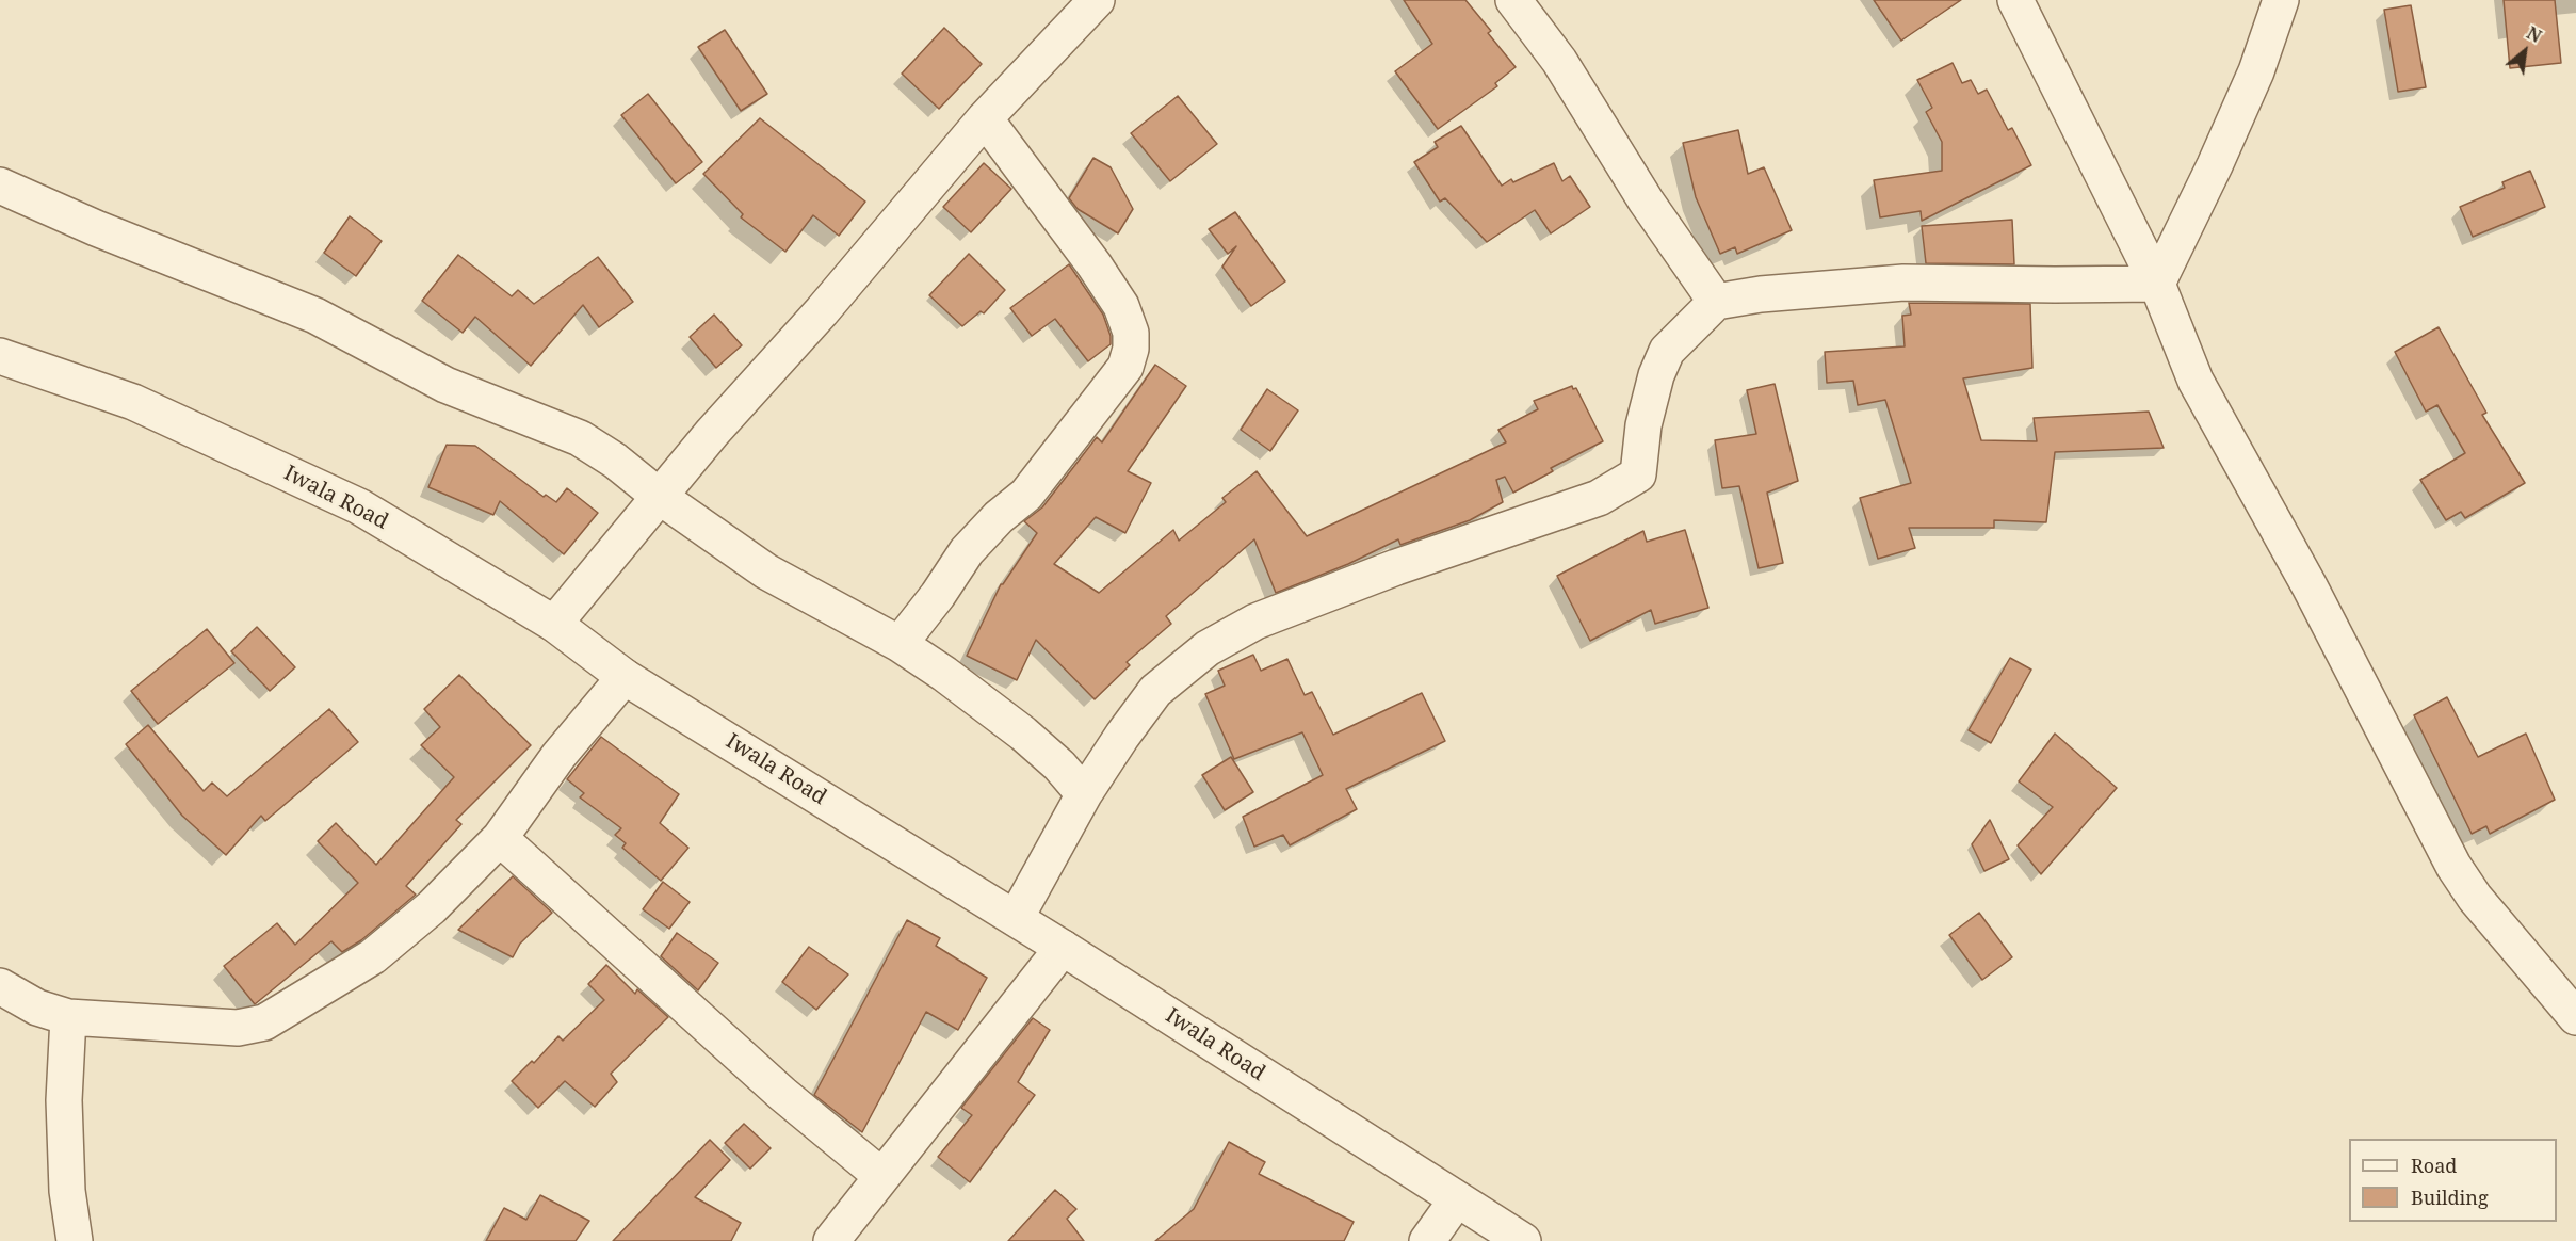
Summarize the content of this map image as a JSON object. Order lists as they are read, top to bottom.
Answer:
{
  "streets": {
    "street": ["Iwala Road"]
  },
  "legend": ["Road", "Building"],
  "north": "top right"
}
